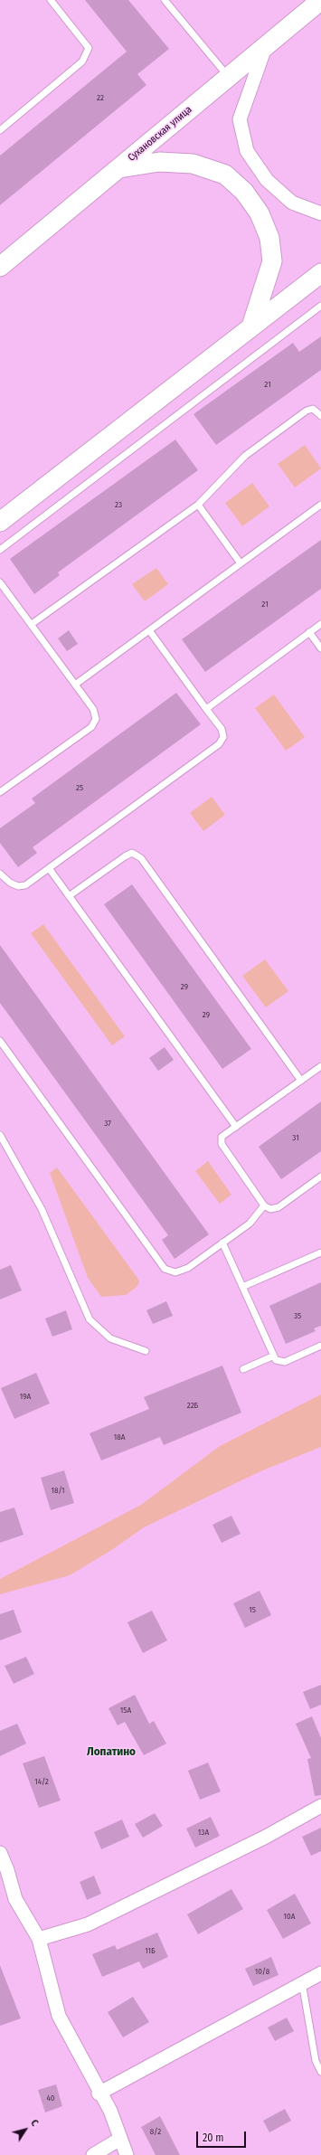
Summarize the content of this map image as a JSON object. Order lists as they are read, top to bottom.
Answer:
{
  "streets": {
    "street": ["Сухановская улица"]
  },
  "districts": ["Лопатино"],
  "house_numbers": [
    "22",
    "21",
    "23",
    "21",
    "25",
    "29",
    "29",
    "37",
    "31",
    "35",
    "19А",
    "22Б",
    "18А",
    "18/1",
    "15",
    "15А",
    "14/2",
    "13А",
    "10А",
    "11Б",
    "10/8",
    "40",
    "8/2"
  ],
  "scale_bar": "20 m",
  "north": "top right"
}
